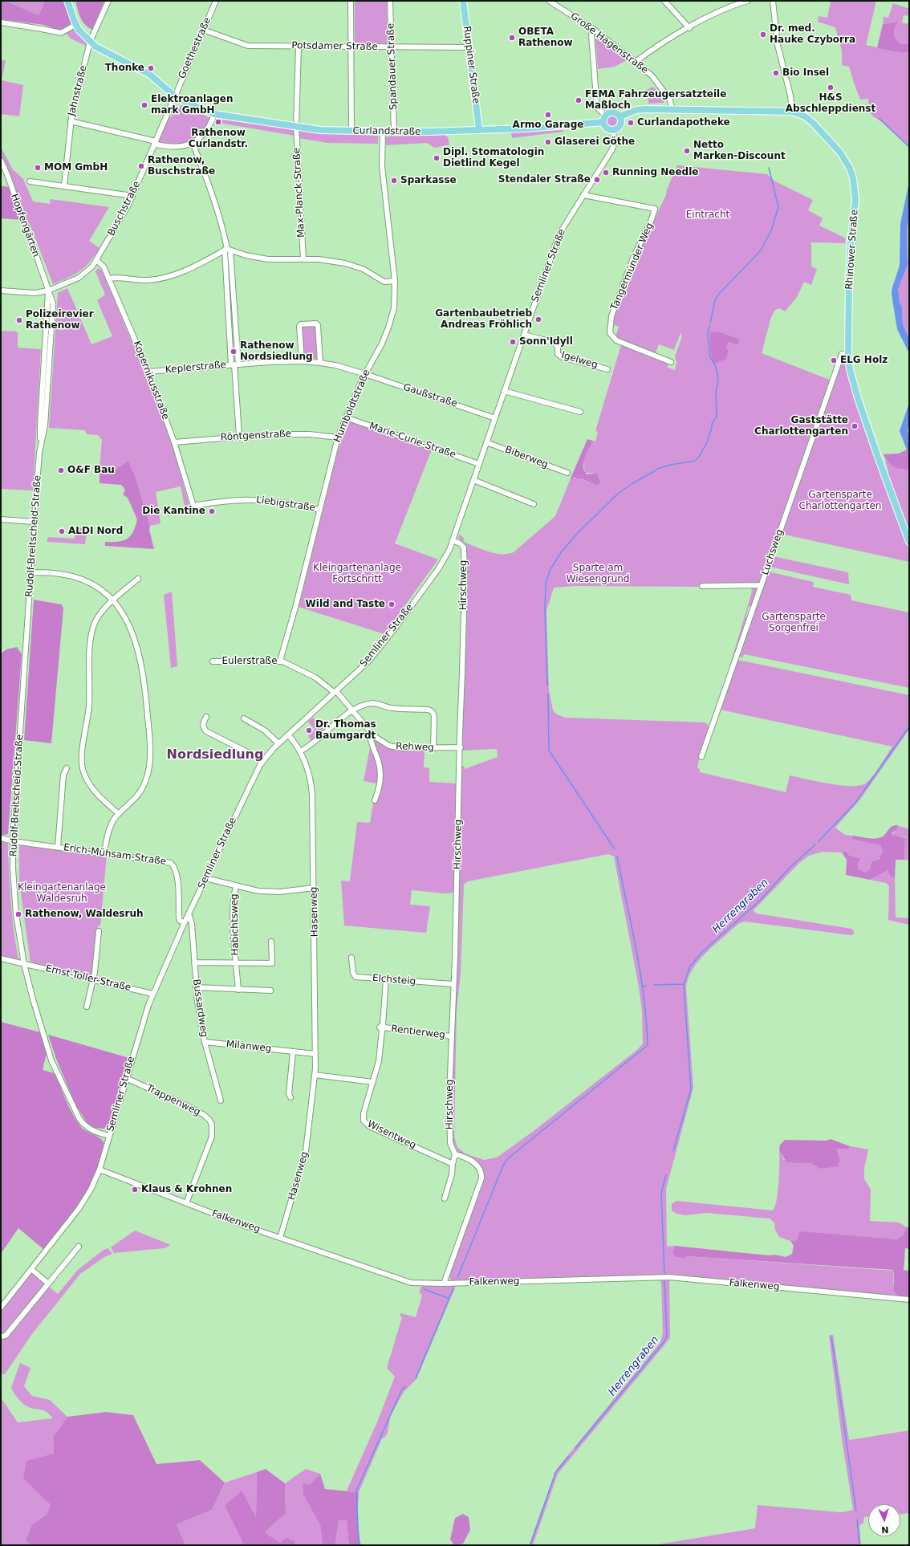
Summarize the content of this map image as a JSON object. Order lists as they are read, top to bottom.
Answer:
{
  "streets": {
    "main road": ["Ruppiner Straße", "Curlandstraße", "Rhinower Straße"],
    "street": [
      "Große Hagenstraße",
      "Potsdamer Straße",
      "Goethestraße",
      "Spandauer Straße",
      "Jahnstraße",
      "Max-Planck-Straße",
      "Buschstraße",
      "Hopfengärten",
      "Semliner Straße",
      "Tangermünder Weg",
      "Igelweg",
      "Keplerstraße",
      "Kopernikusstraße",
      "Gaußstraße",
      "Humboldtstraße",
      "Röntgenstraße",
      "Marie-Curie-Straße",
      "Biberweg",
      "Liebigstraße",
      "Rudolf-Breitscheid-Straße",
      "Luchsweg",
      "Hirschweg",
      "Eulerstraße",
      "Rehweg",
      "Erich-Mühsam-Straße",
      "Hasenweg",
      "Habichtsweg",
      "Ernst-Toller-Straße",
      "Elchsteig",
      "Bussardweg",
      "Rentierweg",
      "Milanweg",
      "Trappenweg",
      "Wisentweg",
      "Falkenweg"
    ]
  },
  "crossings": [
    ["Potsdamer Straße", "Goethestraße"],
    ["Potsdamer Straße", "Ruppiner Straße"],
    ["Potsdamer Straße", "Spandauer Straße"],
    ["Potsdamer Straße", "Max-Planck-Straße"],
    ["Goethestraße", "Curlandstraße"],
    ["Goethestraße", "Buschstraße"],
    ["Ruppiner Straße", "Curlandstraße"],
    ["Spandauer Straße", "Curlandstraße"],
    ["Jahnstraße", "Curlandstraße"],
    ["Curlandstraße", "Max-Planck-Straße"],
    ["Curlandstraße", "Buschstraße"],
    ["Curlandstraße", "Semliner Straße"],
    ["Curlandstraße", "Humboldtstraße"],
    ["Buschstraße", "Hopfengärten"],
    ["Buschstraße", "Kopernikusstraße"],
    ["Buschstraße", "Rudolf-Breitscheid-Straße"],
    ["Hopfengärten", "Rudolf-Breitscheid-Straße"],
    ["Rhinower Straße", "Luchsweg"],
    ["Semliner Straße", "Tangermünder Weg"],
    ["Semliner Straße", "Igelweg"],
    ["Semliner Straße", "Gaußstraße"],
    ["Semliner Straße", "Marie-Curie-Straße"],
    ["Semliner Straße", "Biberweg"],
    ["Semliner Straße", "Rudolf-Breitscheid-Straße"],
    ["Semliner Straße", "Hirschweg"],
    ["Semliner Straße", "Eulerstraße"],
    ["Semliner Straße", "Rehweg"],
    ["Semliner Straße", "Erich-Mühsam-Straße"],
    ["Semliner Straße", "Hasenweg"],
    ["Semliner Straße", "Ernst-Toller-Straße"],
    ["Semliner Straße", "Bussardweg"],
    ["Semliner Straße", "Trappenweg"],
    ["Semliner Straße", "Falkenweg"],
    ["Keplerstraße", "Kopernikusstraße"],
    ["Keplerstraße", "Gaußstraße"],
    ["Keplerstraße", "Humboldtstraße"],
    ["Kopernikusstraße", "Röntgenstraße"],
    ["Kopernikusstraße", "Liebigstraße"],
    ["Gaußstraße", "Humboldtstraße"],
    ["Humboldtstraße", "Röntgenstraße"],
    ["Humboldtstraße", "Marie-Curie-Straße"],
    ["Humboldtstraße", "Liebigstraße"],
    ["Humboldtstraße", "Eulerstraße"],
    ["Rudolf-Breitscheid-Straße", "Erich-Mühsam-Straße"],
    ["Rudolf-Breitscheid-Straße", "Ernst-Toller-Straße"],
    ["Hirschweg", "Rehweg"],
    ["Hirschweg", "Elchsteig"],
    ["Hirschweg", "Rentierweg"],
    ["Eulerstraße", "Rehweg"],
    ["Hasenweg", "Milanweg"],
    ["Hasenweg", "Falkenweg"],
    ["Habichtsweg", "Bussardweg"],
    ["Elchsteig", "Wisentweg"],
    ["Bussardweg", "Milanweg"],
    ["Rentierweg", "Wisentweg"],
    ["Trappenweg", "Falkenweg"]
  ],
  "districts": ["Nordsiedlung"],
  "water": ["Herrengraben"],
  "parks": [
    "Eintracht",
    "Gartensparte Charlottengarten",
    "Kleingartenanlage Fortschritt",
    "Sparte am Wiesengrund",
    "Gartensparte Sorgenfrei",
    "Kleingartenanlage Waldesruh"
  ],
  "places": [
    "Dr. med. Hauke Czyborra",
    "OBETA Rathenow",
    "Thonke",
    "Bio Insel",
    "H&S Abschleppdienst",
    "FEMA Fahrzeugersatzteile Maßloch",
    "Elektroanlagen mark GmbH",
    "Armo Garage",
    "Rathenow Curlandstr.",
    "Curlandapotheke",
    "Glaserei Göthe",
    "Netto Marken-Discount",
    "Dipl. Stomatologin Dietlind Kegel",
    "Rathenow, Buschstraße",
    "MOM GmbH",
    "Running Needle",
    "Stendaler Straße",
    "Sparkasse",
    "Gartenbaubetrieb Andreas Fröhlich",
    "Polizeirevier Rathenow",
    "Sonn'Idyll",
    "Rathenow Nordsiedlung",
    "ELG Holz",
    "Gaststätte Charlottengarten",
    "O&F Bau",
    "Die Kantine",
    "ALDI Nord",
    "Wild and Taste",
    "Dr. Thomas Baumgardt",
    "Rathenow, Waldesruh",
    "Klaus & Krohnen"
  ],
  "north": "bottom"
}
